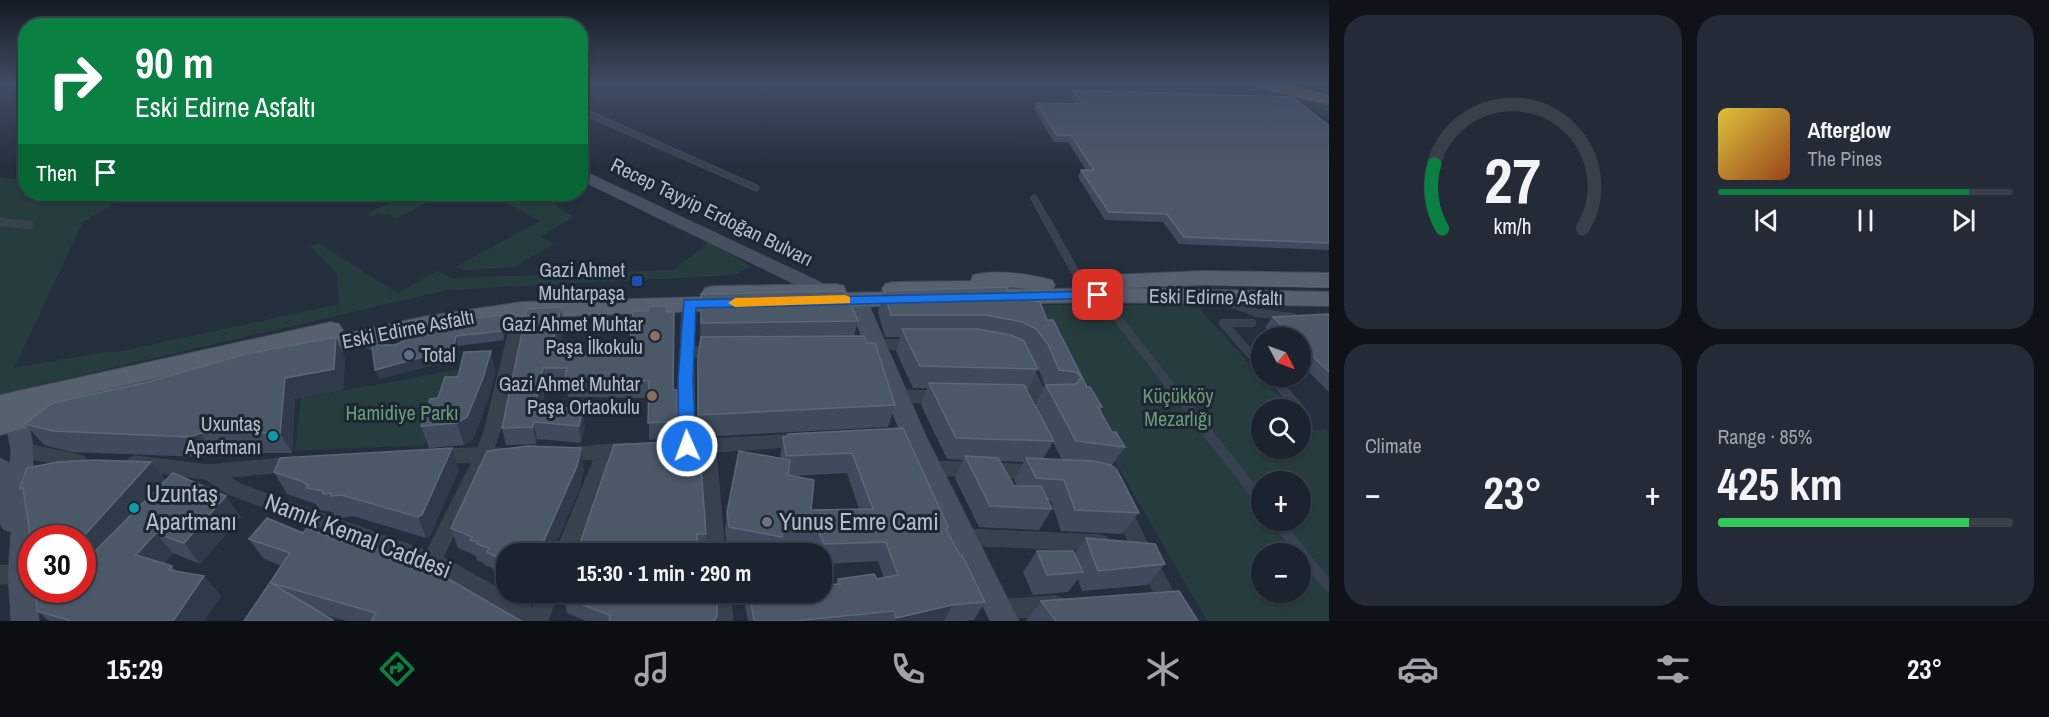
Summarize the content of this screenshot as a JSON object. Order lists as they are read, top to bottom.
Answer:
{
  "streets": {
    "main road": ["Recep Tayyip Erdoğan Bulvarı", "Eski Edirne Asfaltı"],
    "street": ["Namık Kemal Caddesi"]
  },
  "crossings": [
    ["Recep Tayyip Erdoğan Bulvarı", "Eski Edirne Asfaltı"]
  ],
  "parks": ["Küçükköy Mezarlığı", "Hamidiye Parkı"],
  "places": {
    "transit": ["Gazi Ahmet Muhtarpaşa"],
    "other": [
      "Gazi Ahmet Muhtar Paşa İlkokulu",
      "Total",
      "Gazi Ahmet Muhtar Paşa Ortaokulu",
      "Uxuntaş Apartmanı",
      "Uzuntaş Apartmanı",
      "Yunus Emre Cami"
    ]
  },
  "north": "bottom right",
  "page": {
    "turn": ["90 m", "Eski Edirne Asfaltı"],
    "song": ["Afterglow", "The Pines"],
    "then": "Then",
    "map_buttons": ["+", "−"],
    "tile": [
      "Climate",
      ["Range · 85%", "425 km"]
    ],
    "heat": ["−", "23°", "+"],
    "limit": "30",
    "trip": "15:30 · 1 min · 290 m",
    "tabs": ["15:29", "23°"],
    "gauge": ["27", "km/h"]
  }
}
